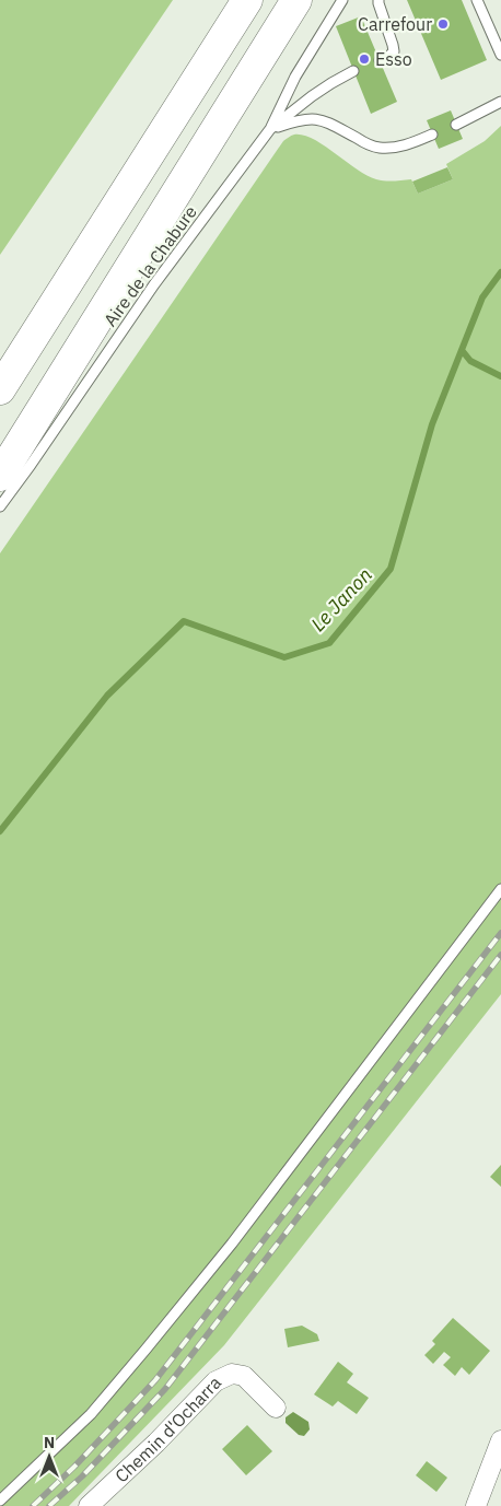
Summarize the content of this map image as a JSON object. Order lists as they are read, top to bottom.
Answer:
{
  "streets": {
    "street": ["Chemin d'Ocharra"],
    "lane": ["Aire de la Chabure"]
  },
  "water": ["Le Janon"],
  "places": ["Carrefour", "Esso"],
  "north": "top"
}
